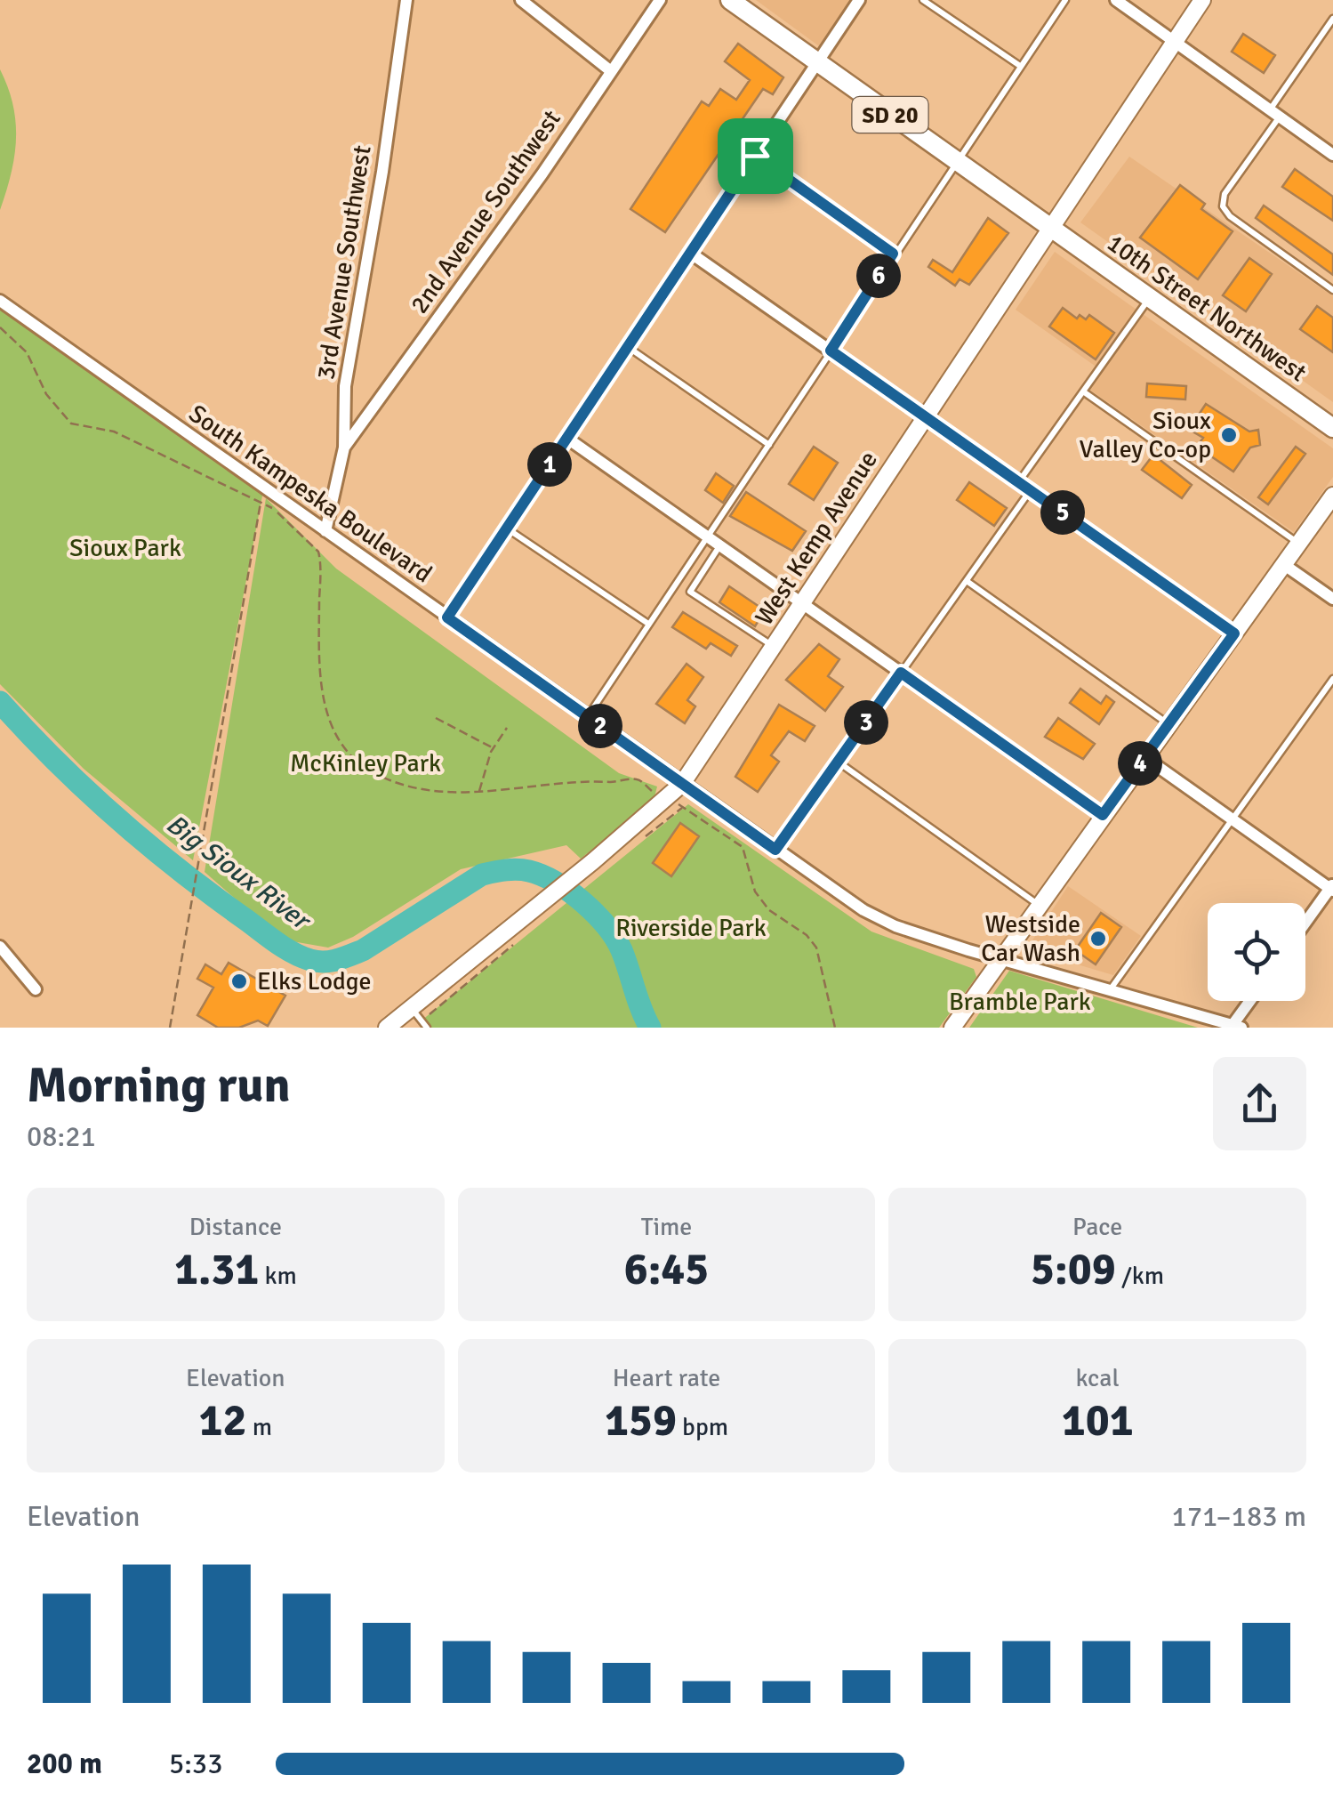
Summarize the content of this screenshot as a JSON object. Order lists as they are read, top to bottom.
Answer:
{
  "streets": {
    "main road": ["SD 20", "10th Street Northwest", "West Kemp Avenue"],
    "street": ["2nd Avenue Southwest", "3rd Avenue Southwest", "South Kampeska Boulevard"]
  },
  "crossings": [
    ["SD 20", "10th Street Northwest"],
    ["SD 20", "West Kemp Avenue"],
    ["2nd Avenue Southwest", "3rd Avenue Southwest"],
    ["3rd Avenue Southwest", "South Kampeska Boulevard"],
    ["10th Street Northwest", "West Kemp Avenue"],
    ["South Kampeska Boulevard", "West Kemp Avenue"]
  ],
  "water": ["Big Sioux River"],
  "parks": [
    "Sioux Park",
    "McKinley Park",
    "Riverside Park",
    "Bramble Park"
  ],
  "places": ["Sioux Valley Co-op", "Westside Car Wash", "Elks Lodge"],
  "page": {
    "pins": [
      "6",
      "1",
      "5",
      "3",
      "2",
      "4"
    ],
    "heading": ["Morning run", "08:21"],
    "stats": [
      ["Distance", "1.31 km"],
      ["Time", "6:45"],
      ["Pace", "5:09 /km"],
      ["Elevation", "12 m"],
      ["Heart rate", "159 bpm"],
      ["kcal", "101"]
    ],
    "chart": ["Elevation", "171–183 m"],
    "list": [
      {
        "name": "200 m",
        "note": "5:33"
      }
    ]
  }
}
